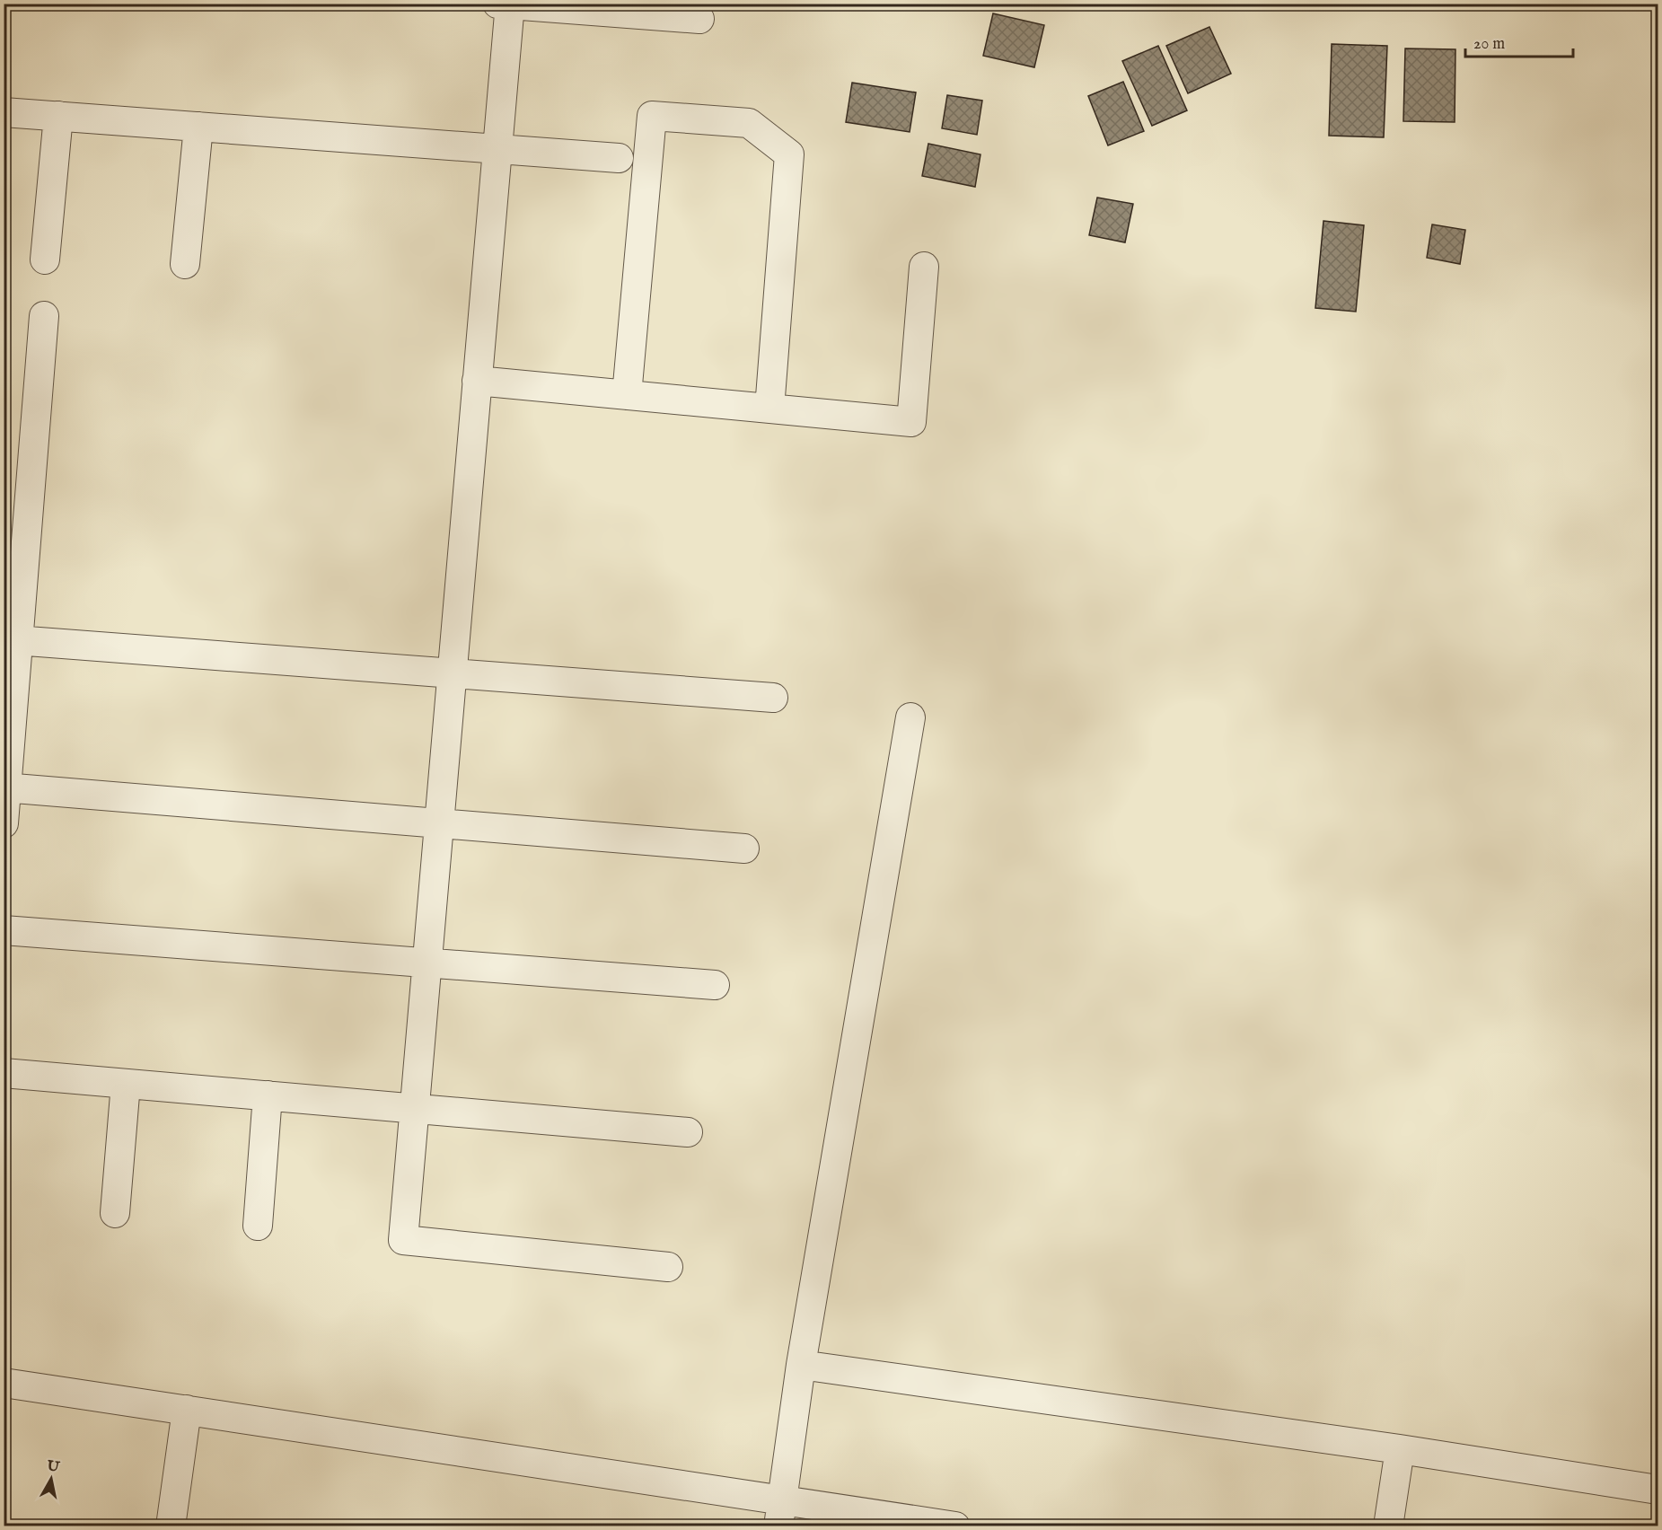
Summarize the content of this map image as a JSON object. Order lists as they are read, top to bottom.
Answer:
{
  "scale_bar": "20 m",
  "north": "top"
}
